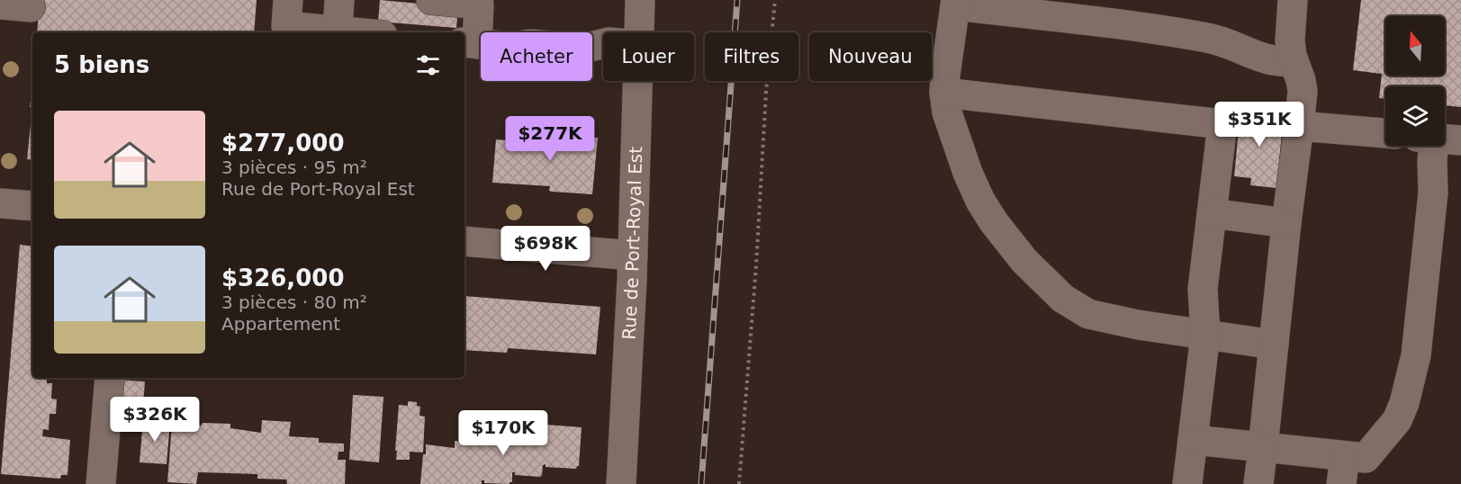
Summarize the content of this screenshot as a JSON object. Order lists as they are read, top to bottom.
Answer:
{
  "streets": {
    "street": ["Rue de Port-Royal Est"]
  },
  "north": "top",
  "page": {
    "chip": [
      "Acheter",
      "Louer",
      "Filtres",
      "Nouveau"
    ],
    "heading": "5 biens",
    "list": [
      {
        "name": "$277,000",
        "note": "3 pièces · 95 m² · Rue de Port-Royal Est"
      },
      {
        "name": "$326,000",
        "note": "3 pièces · 80 m² · Appartement"
      }
    ],
    "price": [
      "$351K",
      "$277K",
      "$698K",
      "$326K",
      "$170K"
    ]
  }
}
